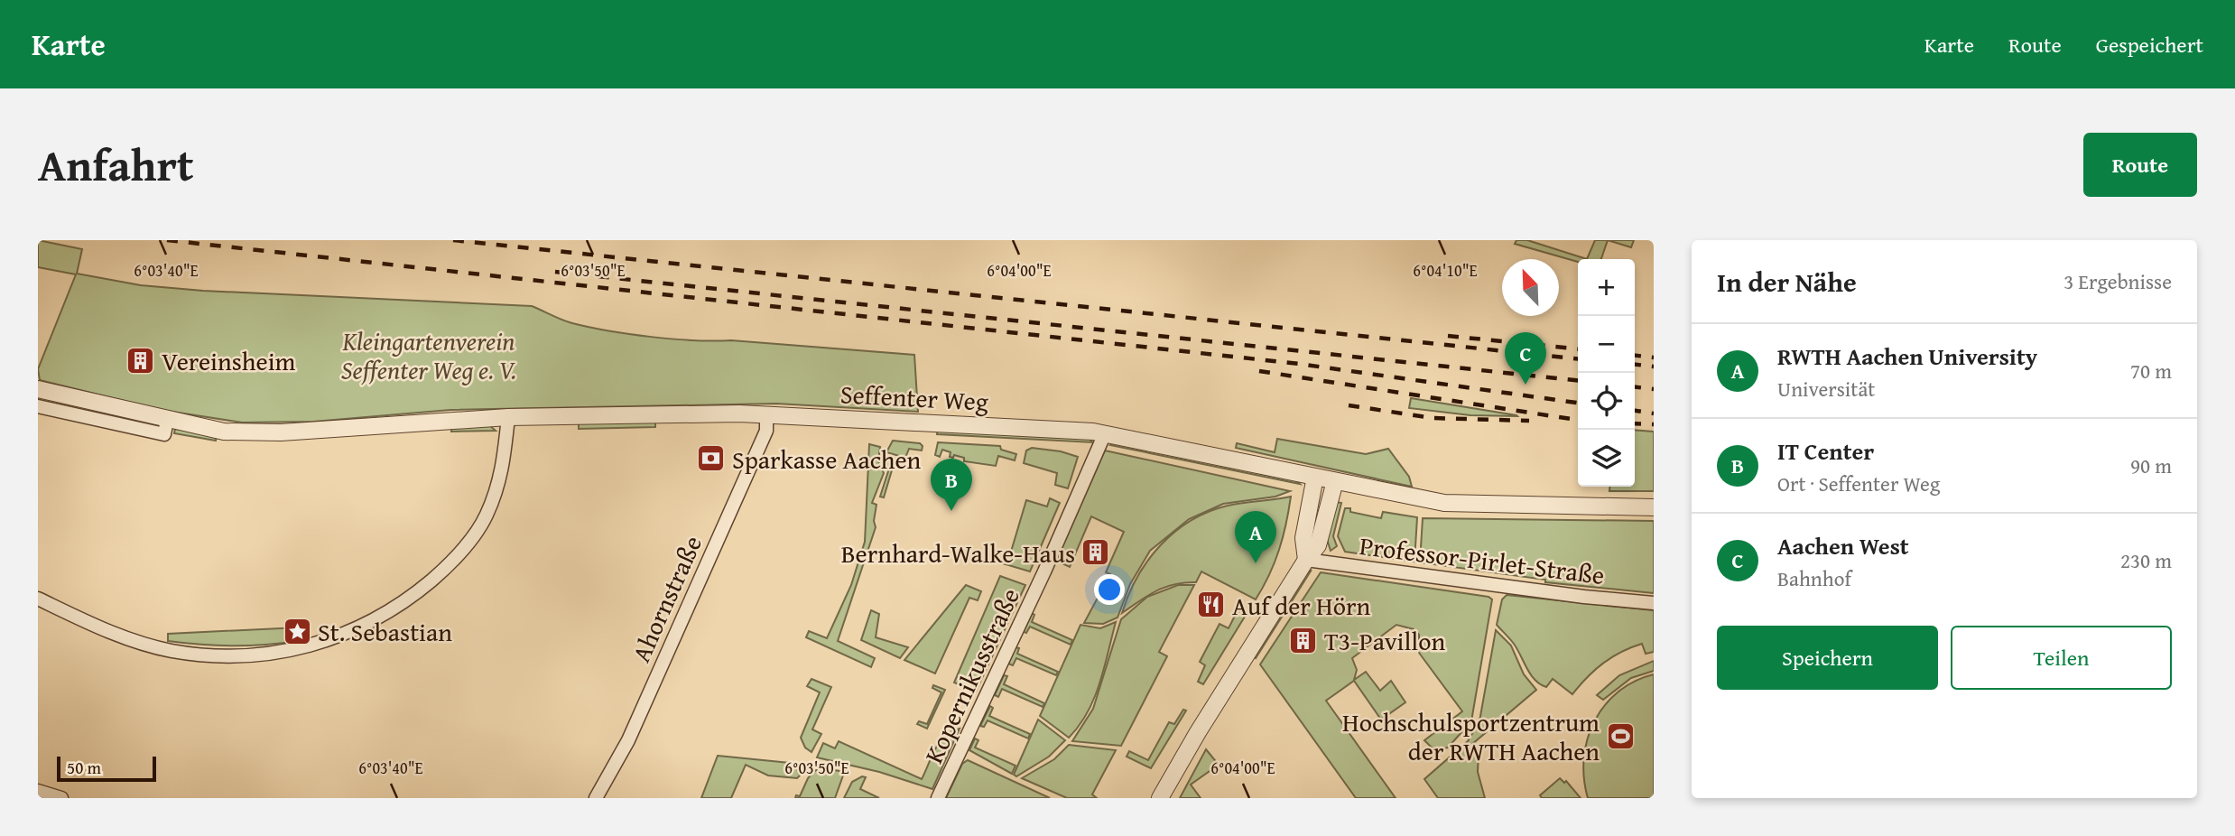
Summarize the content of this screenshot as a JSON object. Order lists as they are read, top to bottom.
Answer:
{
  "streets": {
    "street": [
      "Seffenter Weg",
      "Professor-Pirlet-Straße",
      "Ahornstraße",
      "Kopernikusstraße"
    ]
  },
  "crossings": [
    ["Seffenter Weg", "Ahornstraße"],
    ["Seffenter Weg", "Kopernikusstraße"]
  ],
  "parks": ["Kleingartenverein Seffenter Weg e. V."],
  "places": {
    "building": ["Vereinsheim", "Bernhard-Walke-Haus", "T3-Pavillon"],
    "bank": ["Sparkasse Aachen"],
    "restaurant": ["Auf der Hörn"],
    "place": ["St. Sebastian"],
    "sports": ["Hochschulsportzentrum der RWTH Aachen"]
  },
  "scale_bar": "50 m",
  "north": "top left",
  "page": {
    "header": "Karte",
    "nav": ["Karte", "Route", "Gespeichert"],
    "title": "Anfahrt",
    "buttons": [
      "Route",
      ["Speichern", "Teilen"]
    ],
    "heading": ["In der Nähe", "3 Ergebnisse"],
    "map_buttons": ["+", "−"],
    "list": [
      {
        "mark": "A",
        "name": "RWTH Aachen University",
        "note": "Universität",
        "value": "70 m"
      },
      {
        "mark": "B",
        "name": "IT Center",
        "note": "Ort · Seffenter Weg",
        "value": "90 m"
      },
      {
        "mark": "C",
        "name": "Aachen West",
        "note": "Bahnhof",
        "value": "230 m"
      }
    ],
    "pins": ["C", "B", "A"],
    "scale": "50 m"
  },
  "coordinates": [
    "6°03'40\"E",
    "6°03'50\"E",
    "6°04'00\"E",
    "6°04'10\"E"
  ]
}
